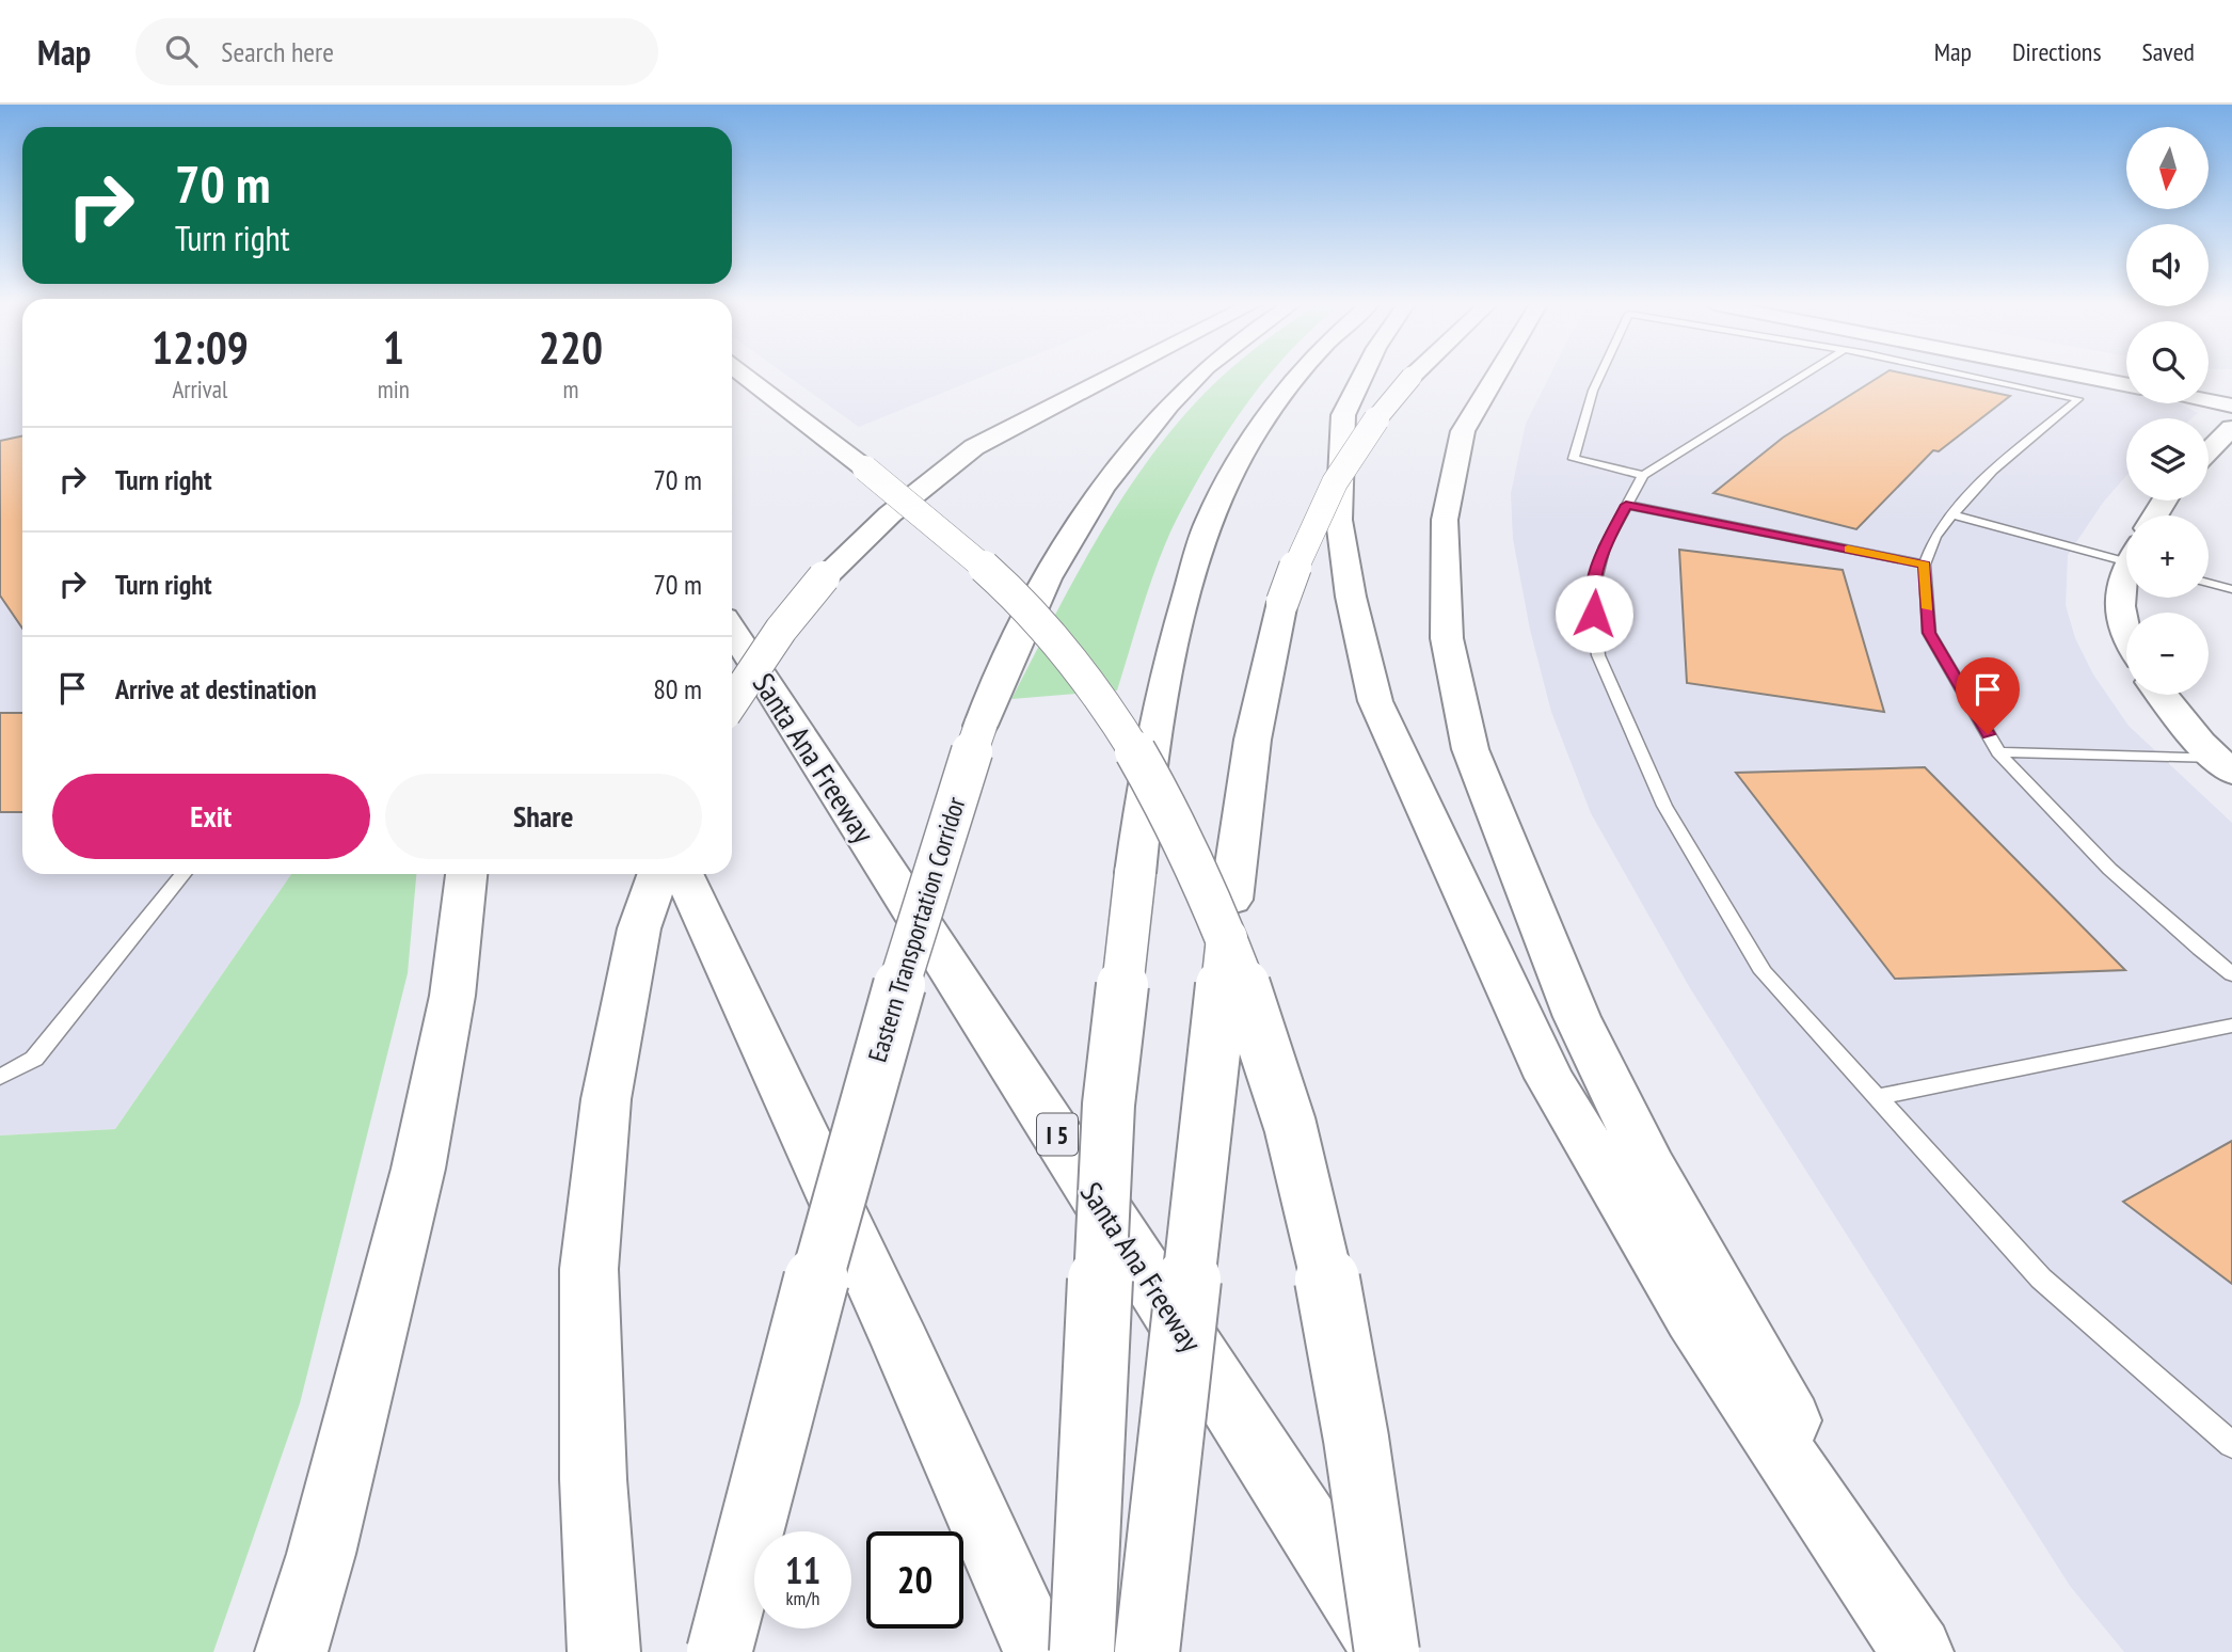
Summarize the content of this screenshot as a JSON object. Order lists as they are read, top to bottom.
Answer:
{
  "streets": {
    "main road": ["Santa Ana Freeway", "Eastern Transportation Corridor", "I 5"]
  },
  "north": "bottom",
  "page": {
    "header": "Map",
    "search": "Search here",
    "nav": ["Map", "Directions", "Saved"],
    "map_buttons": ["+", "−"],
    "turn": ["70 m", "Turn right"],
    "eta": [
      "12:09",
      "Arrival",
      "1",
      "min",
      "220",
      "m"
    ],
    "list": [
      {
        "name": "Turn right",
        "value": "70 m"
      },
      {
        "name": "Turn right",
        "value": "70 m"
      },
      {
        "name": "Arrive at destination",
        "value": "80 m"
      }
    ],
    "buttons": ["Exit", "Share"],
    "speed": "11 km/h",
    "limit": "20"
  }
}
